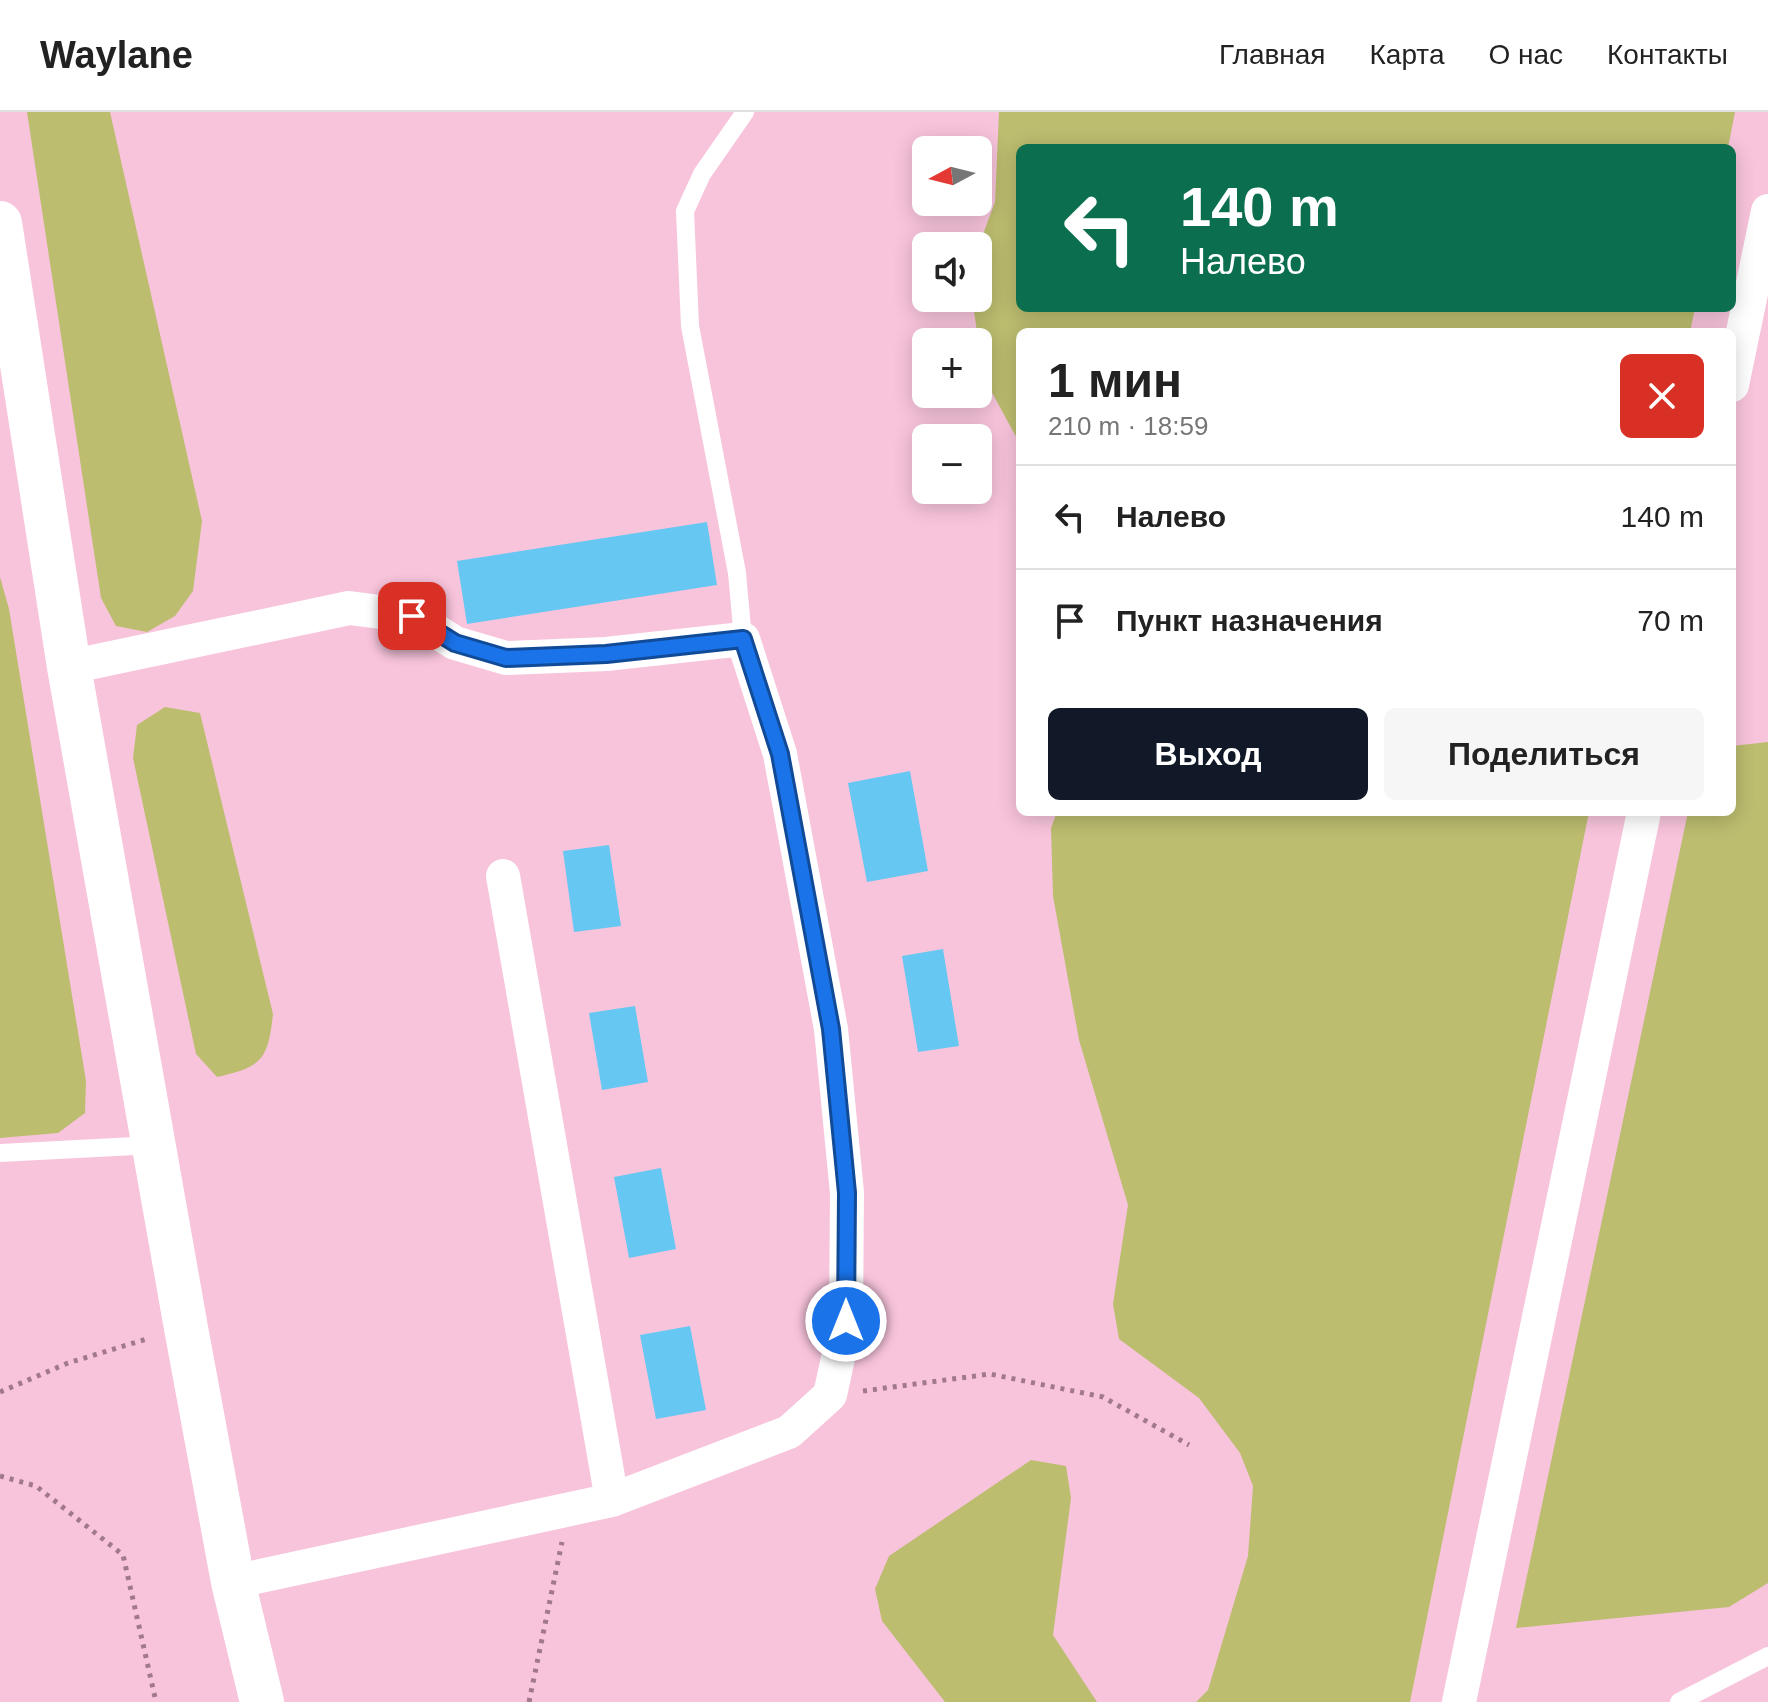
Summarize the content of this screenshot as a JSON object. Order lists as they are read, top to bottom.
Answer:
{
  "north": "left",
  "page": {
    "header": "Waylane",
    "nav": [
      "Главная",
      "Карта",
      "О нас",
      "Контакты"
    ],
    "map_buttons": ["+", "−"],
    "turn": ["140 m", "Налево"],
    "heading": ["1 мин", "210 m · 18:59"],
    "list": [
      {
        "name": "Налево",
        "value": "140 m"
      },
      {
        "name": "Пункт назначения",
        "value": "70 m"
      }
    ],
    "buttons": ["Выход", "Поделиться"]
  }
}
